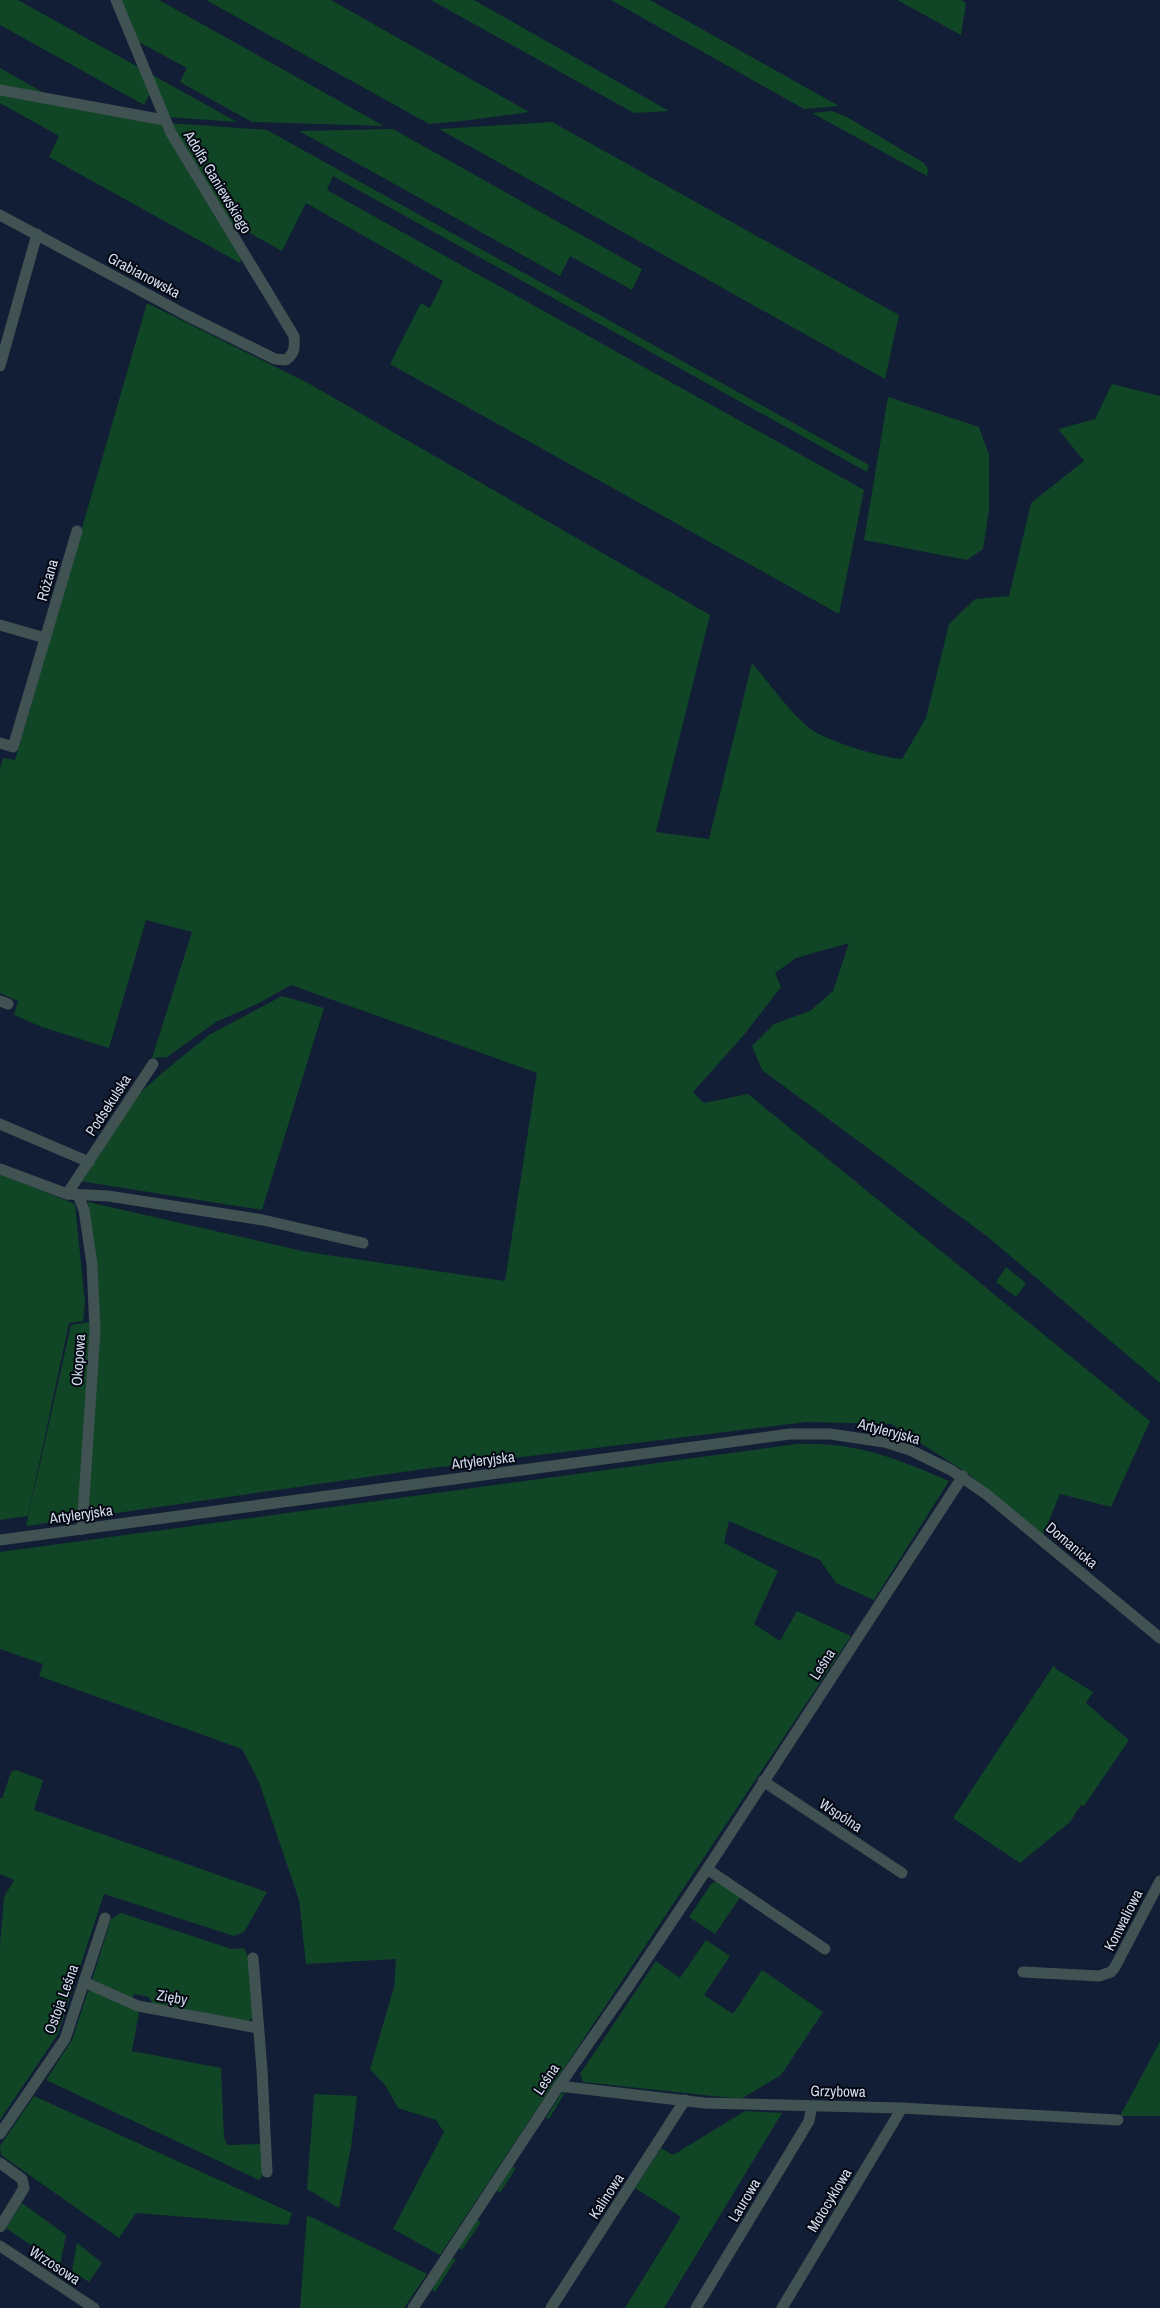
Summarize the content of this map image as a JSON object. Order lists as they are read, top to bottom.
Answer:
{
  "streets": {
    "street": [
      "Adolfa Ganiewskiego",
      "Grabianowska",
      "Różana",
      "Podsekulska",
      "Okopowa",
      "Artyleryjska",
      "Domanicka",
      "Leśna",
      "Wspólna",
      "Konwaliowa",
      "Zięby",
      "Ostoja Leśna",
      "Grzybowa",
      "Kalinowa",
      "Laurowa",
      "Motocyklowa",
      "Wrzosowa"
    ]
  },
  "crossings": [
    ["Adolfa Ganiewskiego", "Grabianowska"],
    ["Podsekulska", "Okopowa"],
    ["Okopowa", "Artyleryjska"],
    ["Artyleryjska", "Domanicka"],
    ["Artyleryjska", "Leśna"],
    ["Domanicka", "Leśna"],
    ["Leśna", "Wspólna"],
    ["Leśna", "Grzybowa"],
    ["Zięby", "Ostoja Leśna"],
    ["Grzybowa", "Kalinowa"],
    ["Grzybowa", "Laurowa"],
    ["Grzybowa", "Motocyklowa"]
  ]
}
